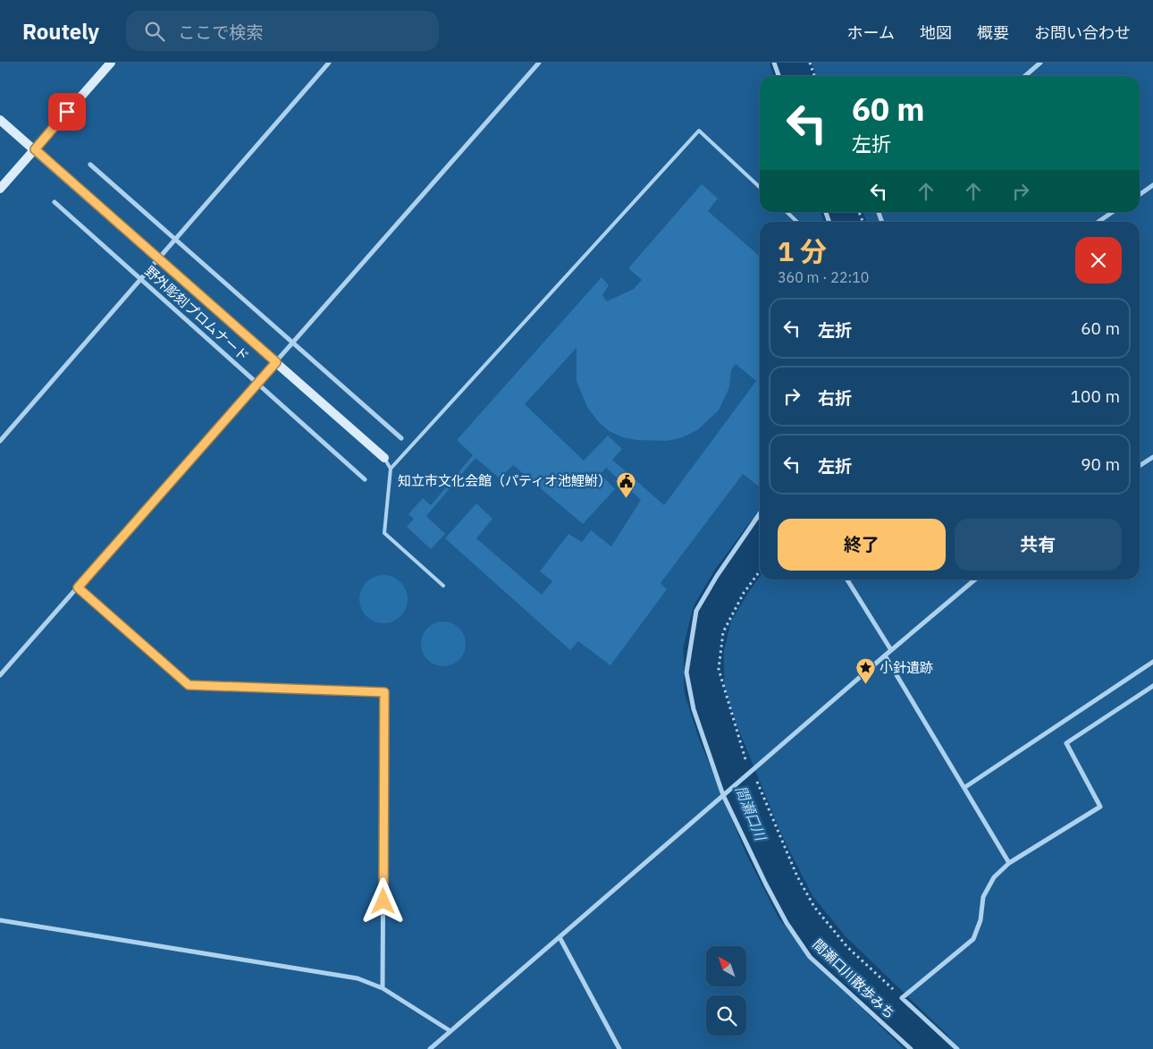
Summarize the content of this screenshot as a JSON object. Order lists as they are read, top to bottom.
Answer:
{
  "streets": {
    "street": ["野外彫刻プロムナード", "間瀬口川散歩みち"]
  },
  "water": ["間瀬口川"],
  "places": {
    "public building": ["知立市文化会館（パティオ池鯉鮒）"],
    "place": ["小針遺跡"]
  },
  "north": "top left",
  "page": {
    "header": "Routely",
    "search": "ここで検索",
    "nav": [
      "ホーム",
      "地図",
      "概要",
      "お問い合わせ"
    ],
    "turn": ["60 m", "左折"],
    "heading": ["1 分", "360 m · 22:10"],
    "list": [
      {
        "name": "左折",
        "value": "60 m"
      },
      {
        "name": "右折",
        "value": "100 m"
      },
      {
        "name": "左折",
        "value": "90 m"
      }
    ],
    "buttons": ["終了", "共有"]
  }
}
